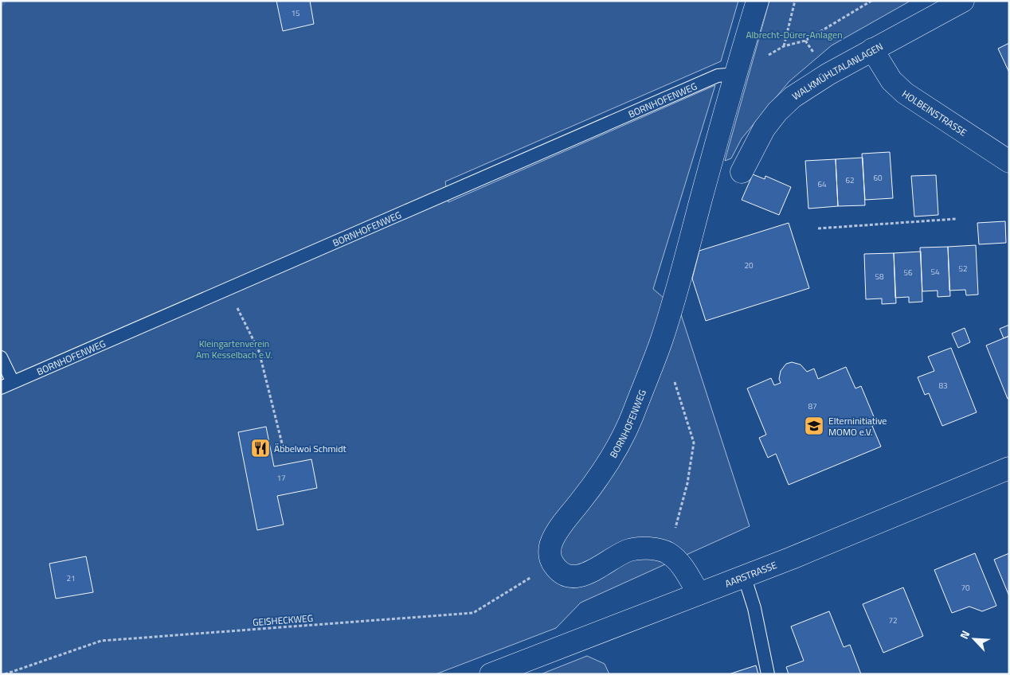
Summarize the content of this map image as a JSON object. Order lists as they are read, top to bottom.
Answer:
{
  "streets": {
    "street": [
      "WALKMÜHLTALANLAGEN",
      "BORNHOFENWEG",
      "HOLBEINSTRASSE",
      "AARSTRASSE"
    ],
    "path": ["GEISHECKWEG"]
  },
  "crossings": [
    ["WALKMÜHLTALANLAGEN", "HOLBEINSTRASSE"],
    ["BORNHOFENWEG", "GEISHECKWEG"]
  ],
  "parks": ["Albrecht-Dürer-Anlagen", "Kleingartenverein Am Kesselbach e.V."],
  "places": {
    "school or university": ["Elterninitiative MOMO e.V."],
    "restaurant": ["Äbbelwoi Schmidt"]
  },
  "house_numbers": [
    "15",
    "60",
    "62",
    "64",
    "20",
    "52",
    "54",
    "56",
    "58",
    "83",
    "87",
    "17",
    "21",
    "70",
    "72"
  ],
  "north": "top left"
}
